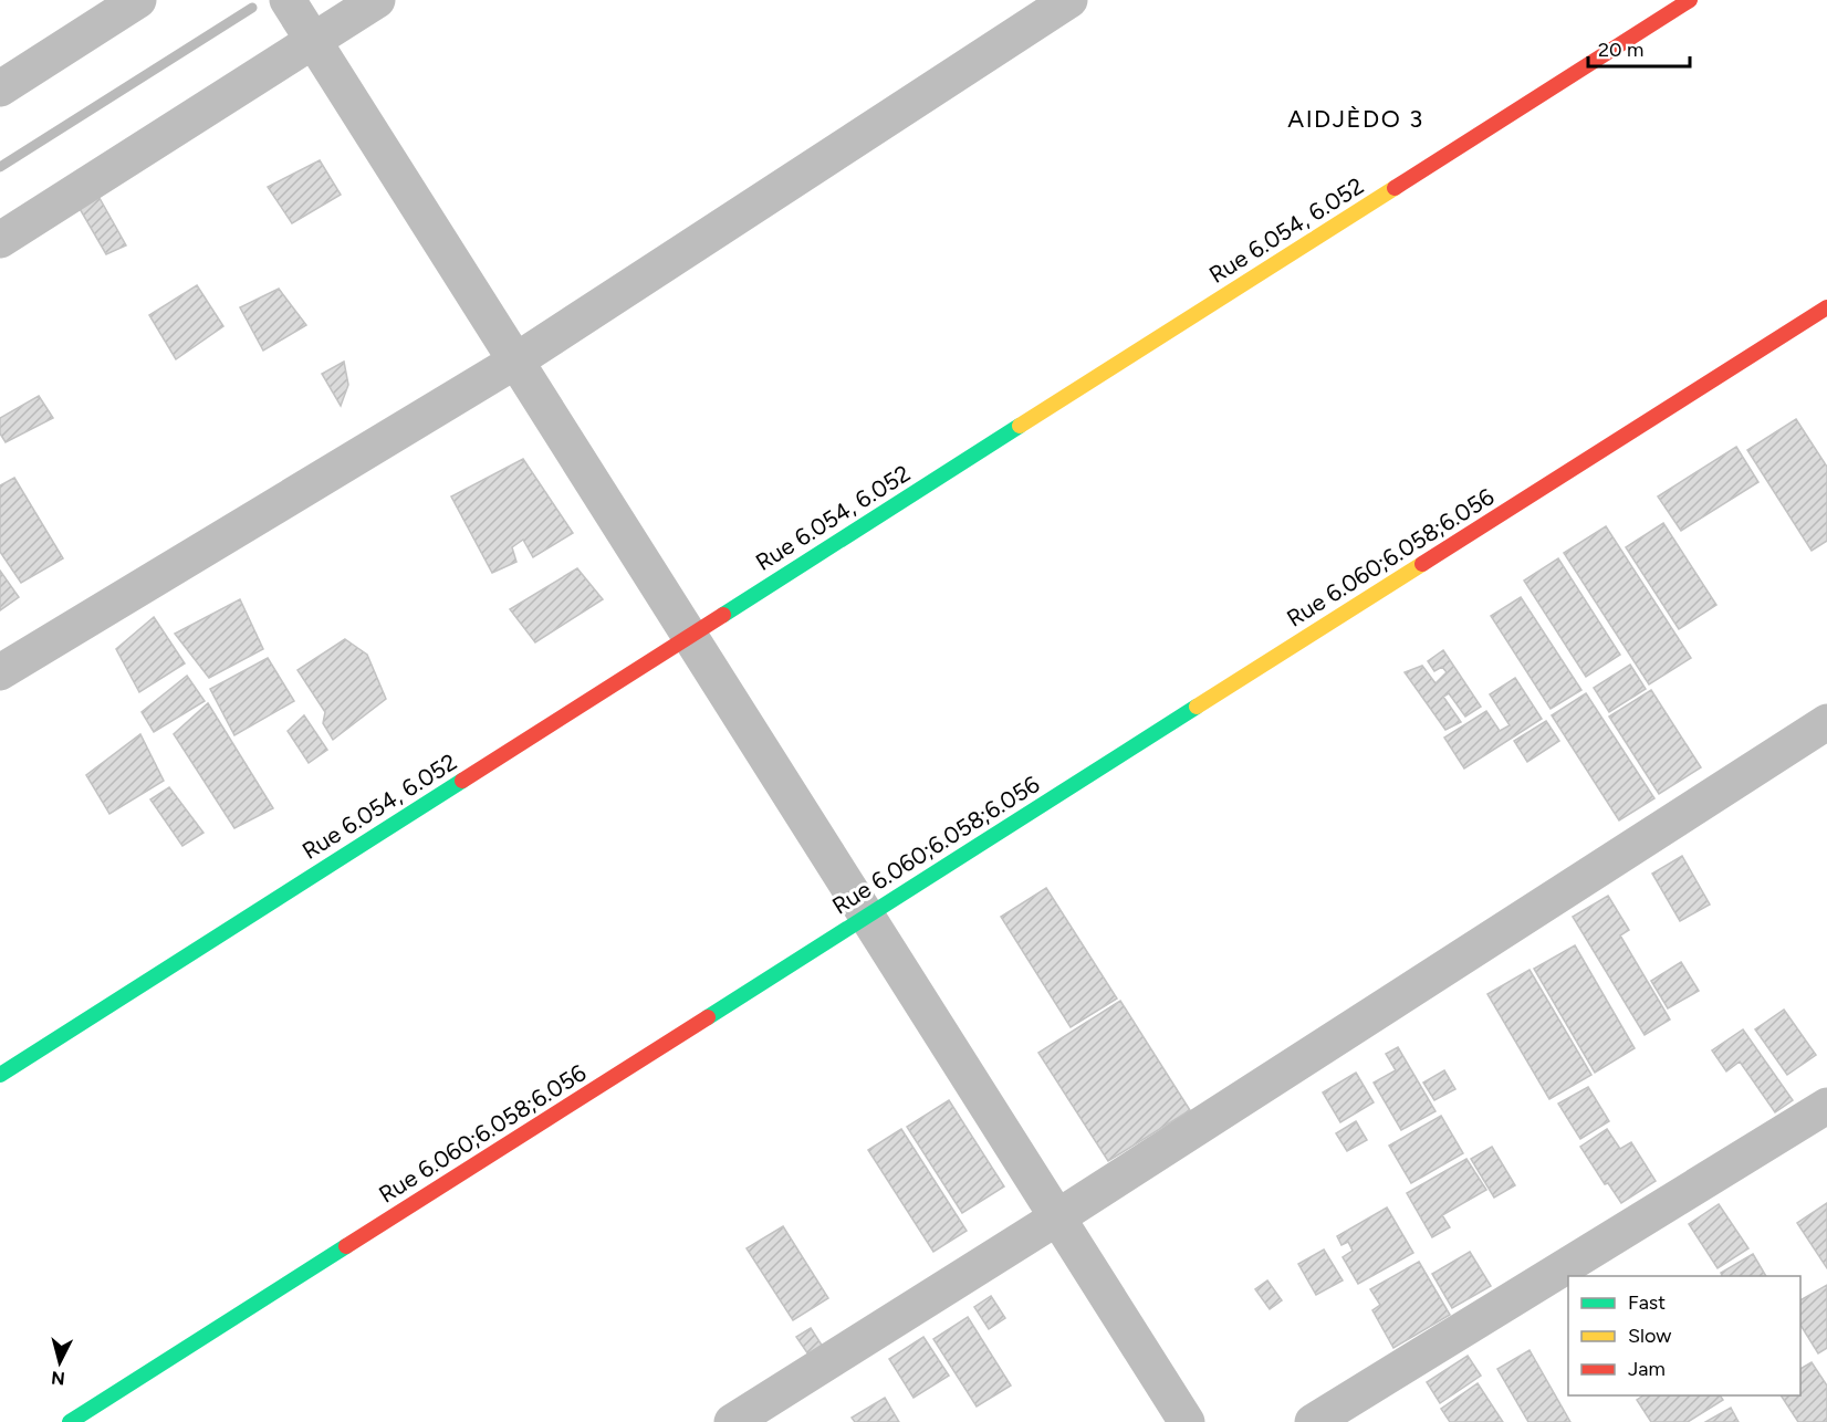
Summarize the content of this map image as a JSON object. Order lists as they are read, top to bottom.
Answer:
{
  "streets": {
    "street": ["Rue 6.054, 6.052", "Rue 6.060;6.058;6.056"]
  },
  "districts": ["AIDJÈDO 3"],
  "legend": ["Fast", "Slow", "Jam"],
  "scale_bar": "20 m",
  "north": "bottom"
}
